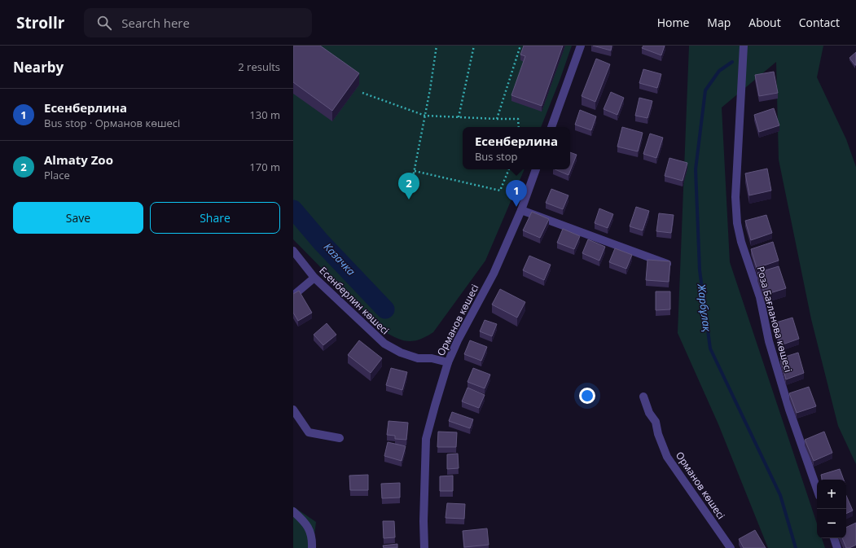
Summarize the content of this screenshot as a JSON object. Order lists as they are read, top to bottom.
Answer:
{
  "streets": {
    "street": ["Есенберлин көшесі", "Роза Бағланова көшесі", "Орманов көшесі"]
  },
  "crossings": [
    ["Есенберлин көшесі", "Орманов көшесі"]
  ],
  "water": ["Казачка", "Жарбұлақ"],
  "page": {
    "header": "Strollr",
    "search": "Search here",
    "nav": [
      "Home",
      "Map",
      "About",
      "Contact"
    ],
    "heading": ["Nearby", "2 results"],
    "list": [
      {
        "mark": "1",
        "name": "Есенберлина",
        "note": "Bus stop · Орманов көшесі",
        "value": "130 m"
      },
      {
        "mark": "2",
        "name": "Almaty Zoo",
        "note": "Place",
        "value": "170 m"
      }
    ],
    "popup": ["Есенберлина", "Bus stop"],
    "pins": ["2", "1"],
    "buttons": ["Save", "Share"],
    "map_buttons": ["+", "−"]
  }
}
